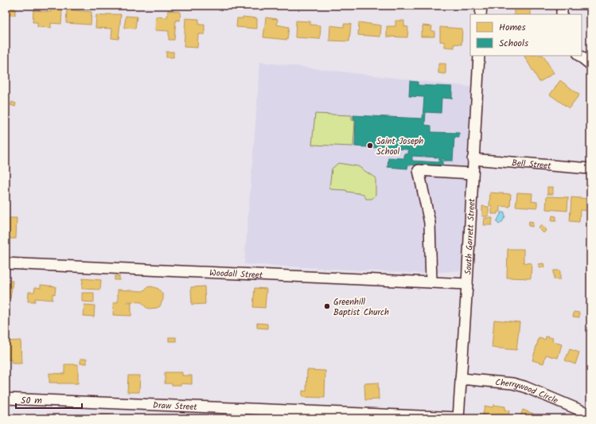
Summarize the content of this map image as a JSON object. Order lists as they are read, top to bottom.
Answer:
{
  "streets": {
    "street": [
      "Bell Street",
      "South Garrett Street",
      "Woodall Street",
      "Cherrywood Circle",
      "Draw Street"
    ]
  },
  "crossings": [
    ["Bell Street", "South Garrett Street"],
    ["South Garrett Street", "Woodall Street"],
    ["South Garrett Street", "Cherrywood Circle"],
    ["South Garrett Street", "Draw Street"]
  ],
  "places": ["Saint Joseph School", "Greenhill Baptist Church"],
  "legend": ["Homes", "Schools"],
  "scale_bar": "50 m"
}
